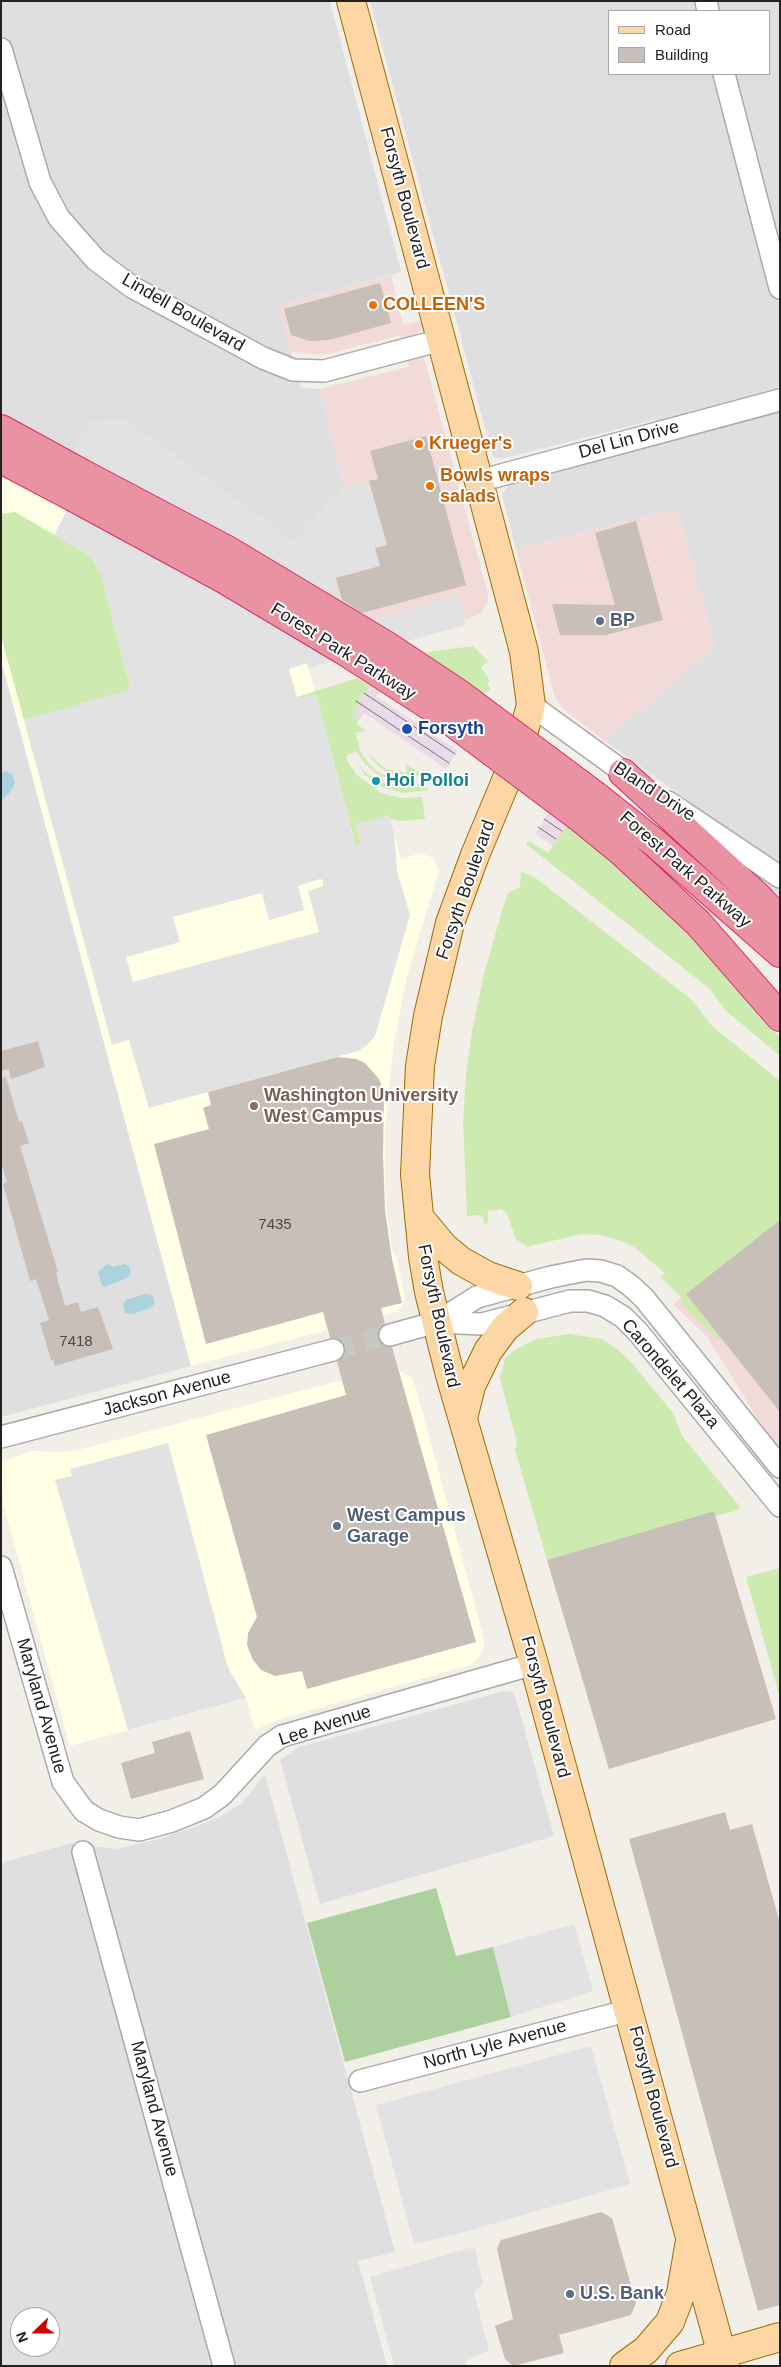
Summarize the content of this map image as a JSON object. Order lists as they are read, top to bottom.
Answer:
{
  "streets": {
    "highway": ["Forest Park Parkway"],
    "main road": ["Forsyth Boulevard"],
    "street": [
      "Lindell Boulevard",
      "Del Lin Drive",
      "Bland Drive",
      "Carondelet Plaza",
      "Jackson Avenue",
      "Maryland Avenue",
      "Lee Avenue",
      "North Lyle Avenue"
    ]
  },
  "crossings": [
    ["Forsyth Boulevard", "Lindell Boulevard"],
    ["Forsyth Boulevard", "Del Lin Drive"],
    ["Forsyth Boulevard", "Bland Drive"],
    ["Forsyth Boulevard", "Carondelet Plaza"],
    ["Forsyth Boulevard", "Lee Avenue"],
    ["Forsyth Boulevard", "North Lyle Avenue"],
    ["Maryland Avenue", "Lee Avenue"]
  ],
  "places": [
    "COLLEEN'S",
    "Krueger's",
    "Bowls wraps salads",
    "BP",
    "Forsyth",
    "Hoi Polloi",
    "Washington University West Campus",
    "West Campus Garage",
    "U.S. Bank"
  ],
  "house_numbers": ["7435", "7418"],
  "legend": ["Road", "Building"],
  "north": "left"
}
